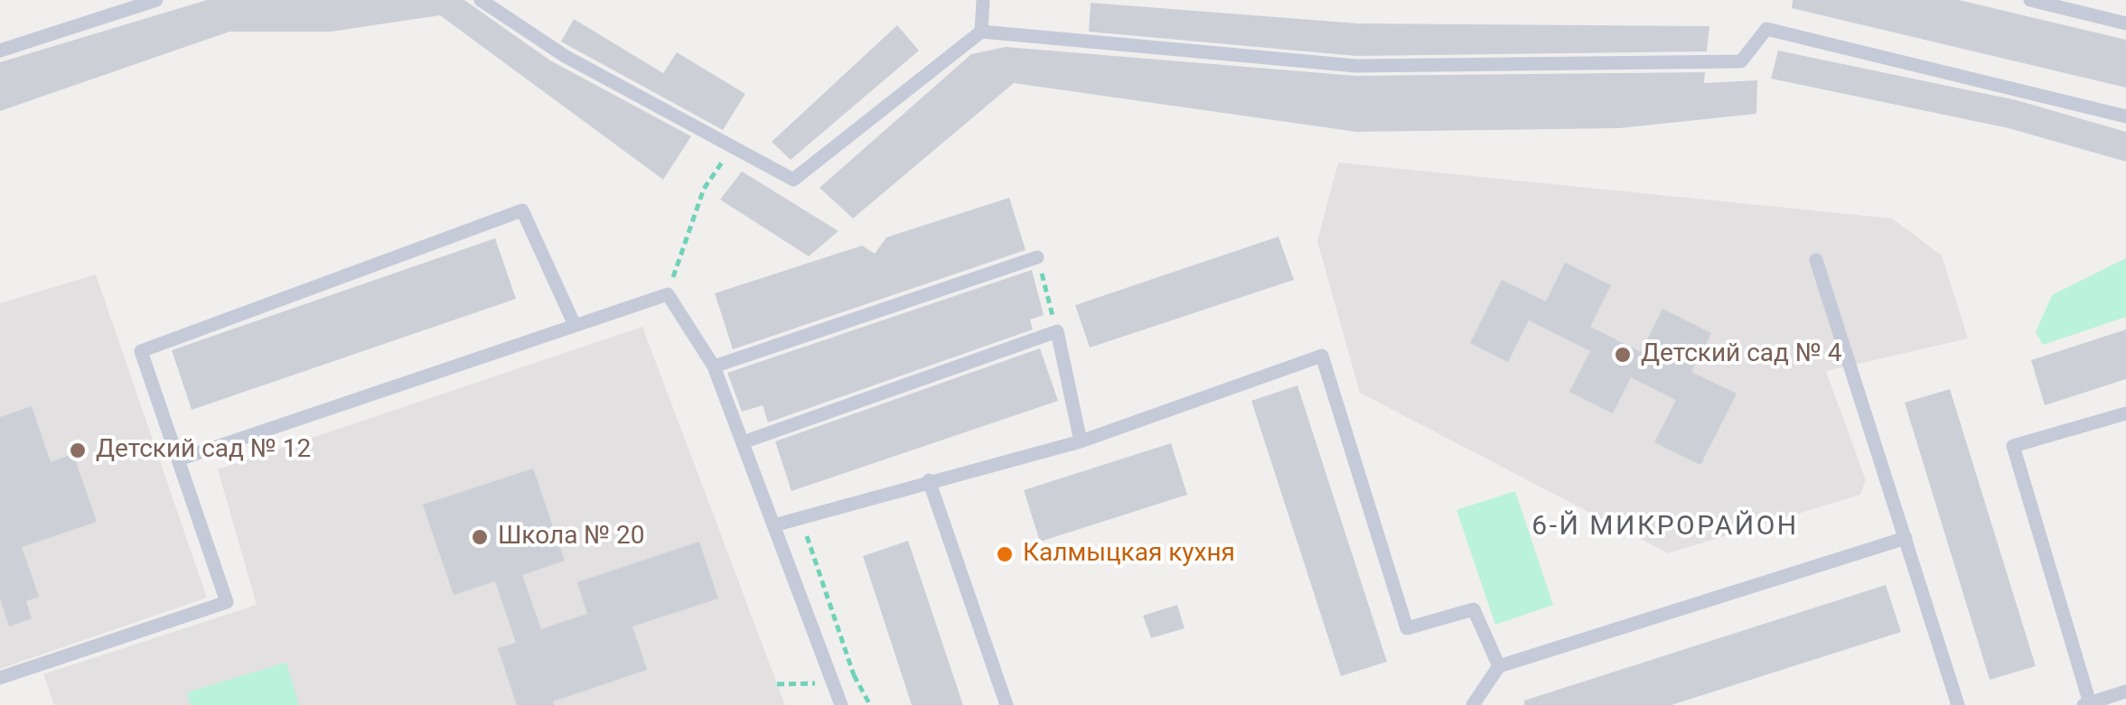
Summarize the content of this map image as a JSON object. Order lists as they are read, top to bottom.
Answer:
{
  "districts": ["6-Й МИКРОРАЙОН"],
  "places": [
    "Детский сад № 4",
    "Детский сад № 12",
    "Школа № 20",
    "Калмыцкая кухня"
  ]
}
